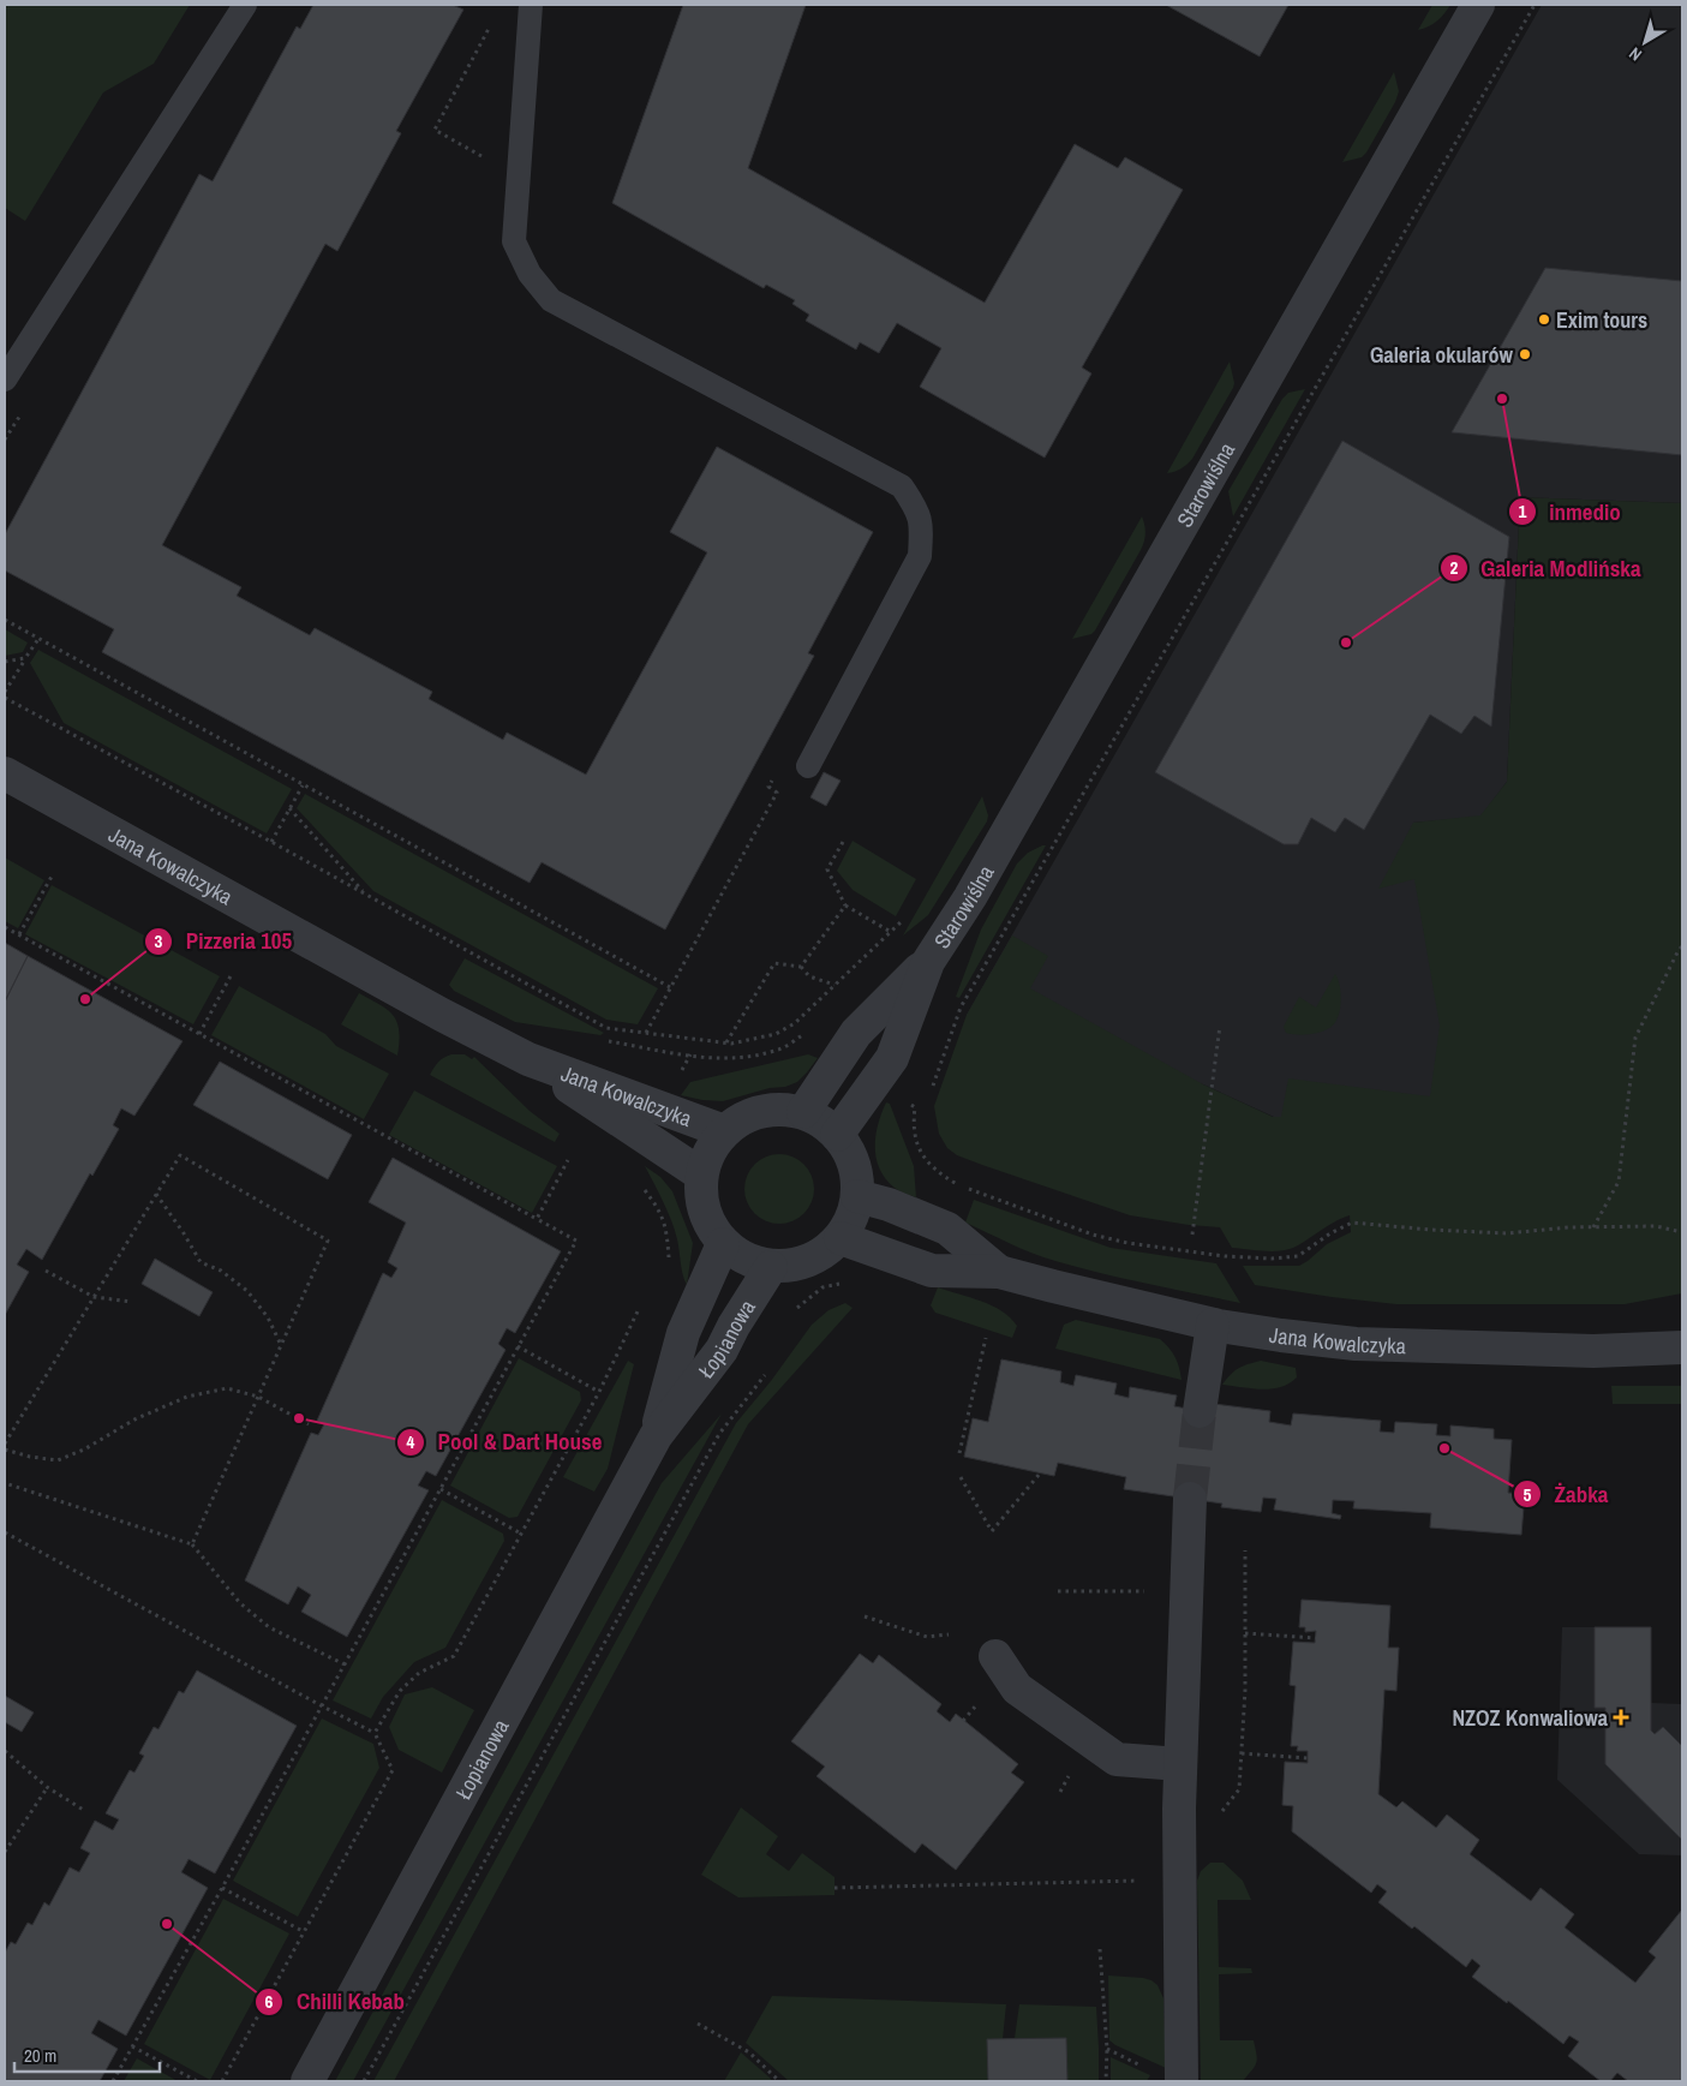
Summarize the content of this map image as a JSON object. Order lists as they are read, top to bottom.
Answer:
{
  "streets": {
    "street": ["Starowiślna", "Jana Kowalczyka", "Łopianowa"]
  },
  "crossings": [
    ["Starowiślna", "Jana Kowalczyka"],
    ["Starowiślna", "Łopianowa"],
    ["Jana Kowalczyka", "Łopianowa"]
  ],
  "places": {
    "other": [
      "Exim tours",
      "Galeria okularów",
      "inmedio",
      "Galeria Modlińska",
      "Pizzeria 105",
      "Pool & Dart House",
      "Żabka",
      "Chilli Kebab"
    ],
    "health": ["NZOZ Konwaliowa"]
  },
  "scale_bar": "20 m",
  "north": "bottom left"
}
